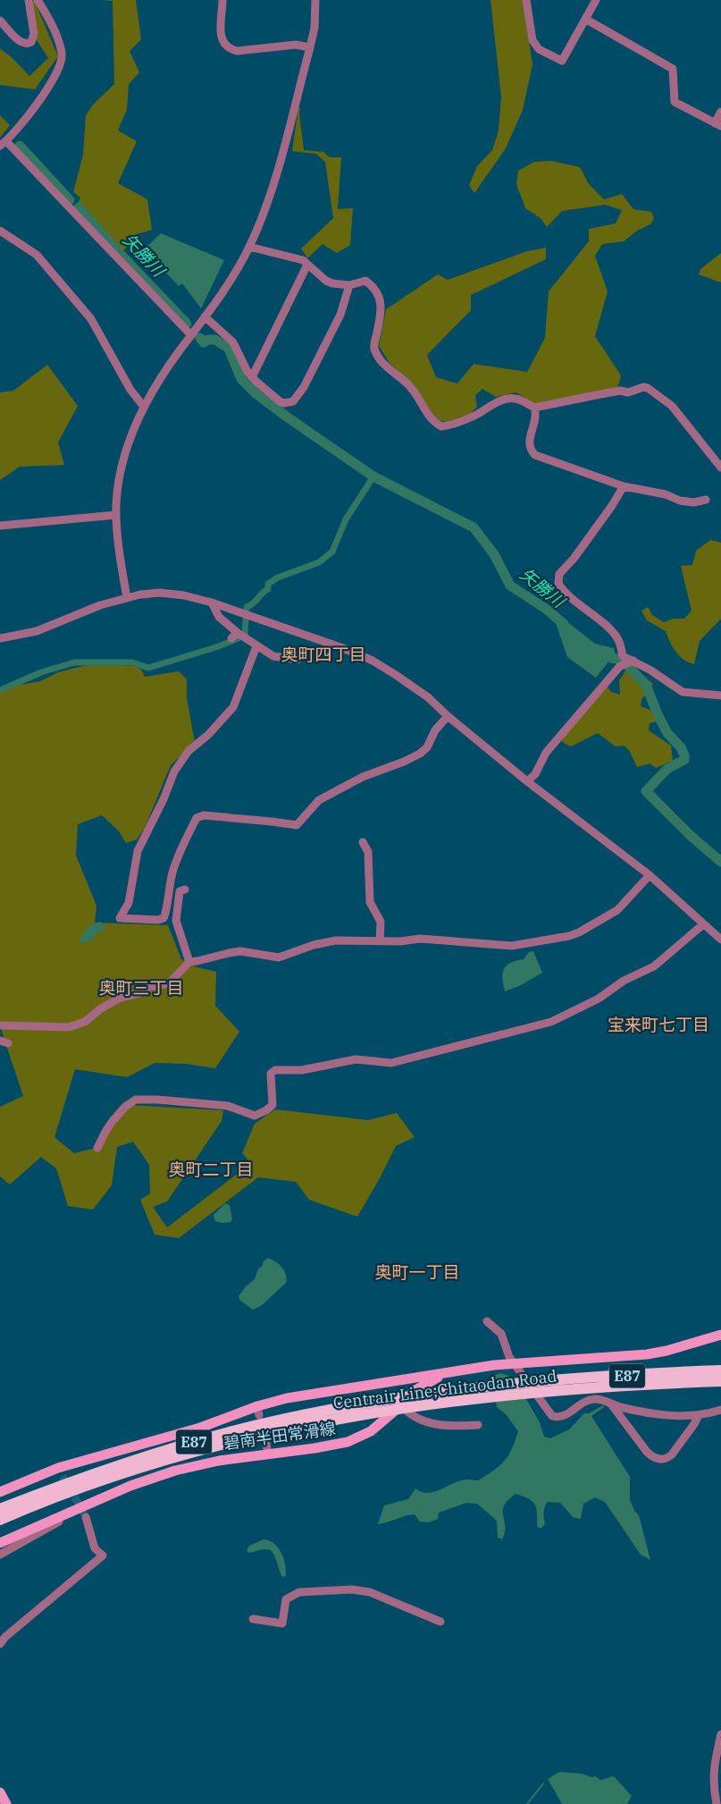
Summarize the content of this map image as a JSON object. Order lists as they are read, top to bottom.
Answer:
{
  "streets": {
    "highway": ["E87", "Centrair Line;Chitaodan Road"],
    "main road": ["碧南半田常滑線"]
  },
  "crossings": [
    ["Centrair Line;Chitaodan Road", "碧南半田常滑線"]
  ],
  "districts": [
    "奥町四丁目",
    "奥町三丁目",
    "宝来町七丁目",
    "奥町二丁目",
    "奥町一丁目"
  ],
  "water": ["矢勝川"]
}
